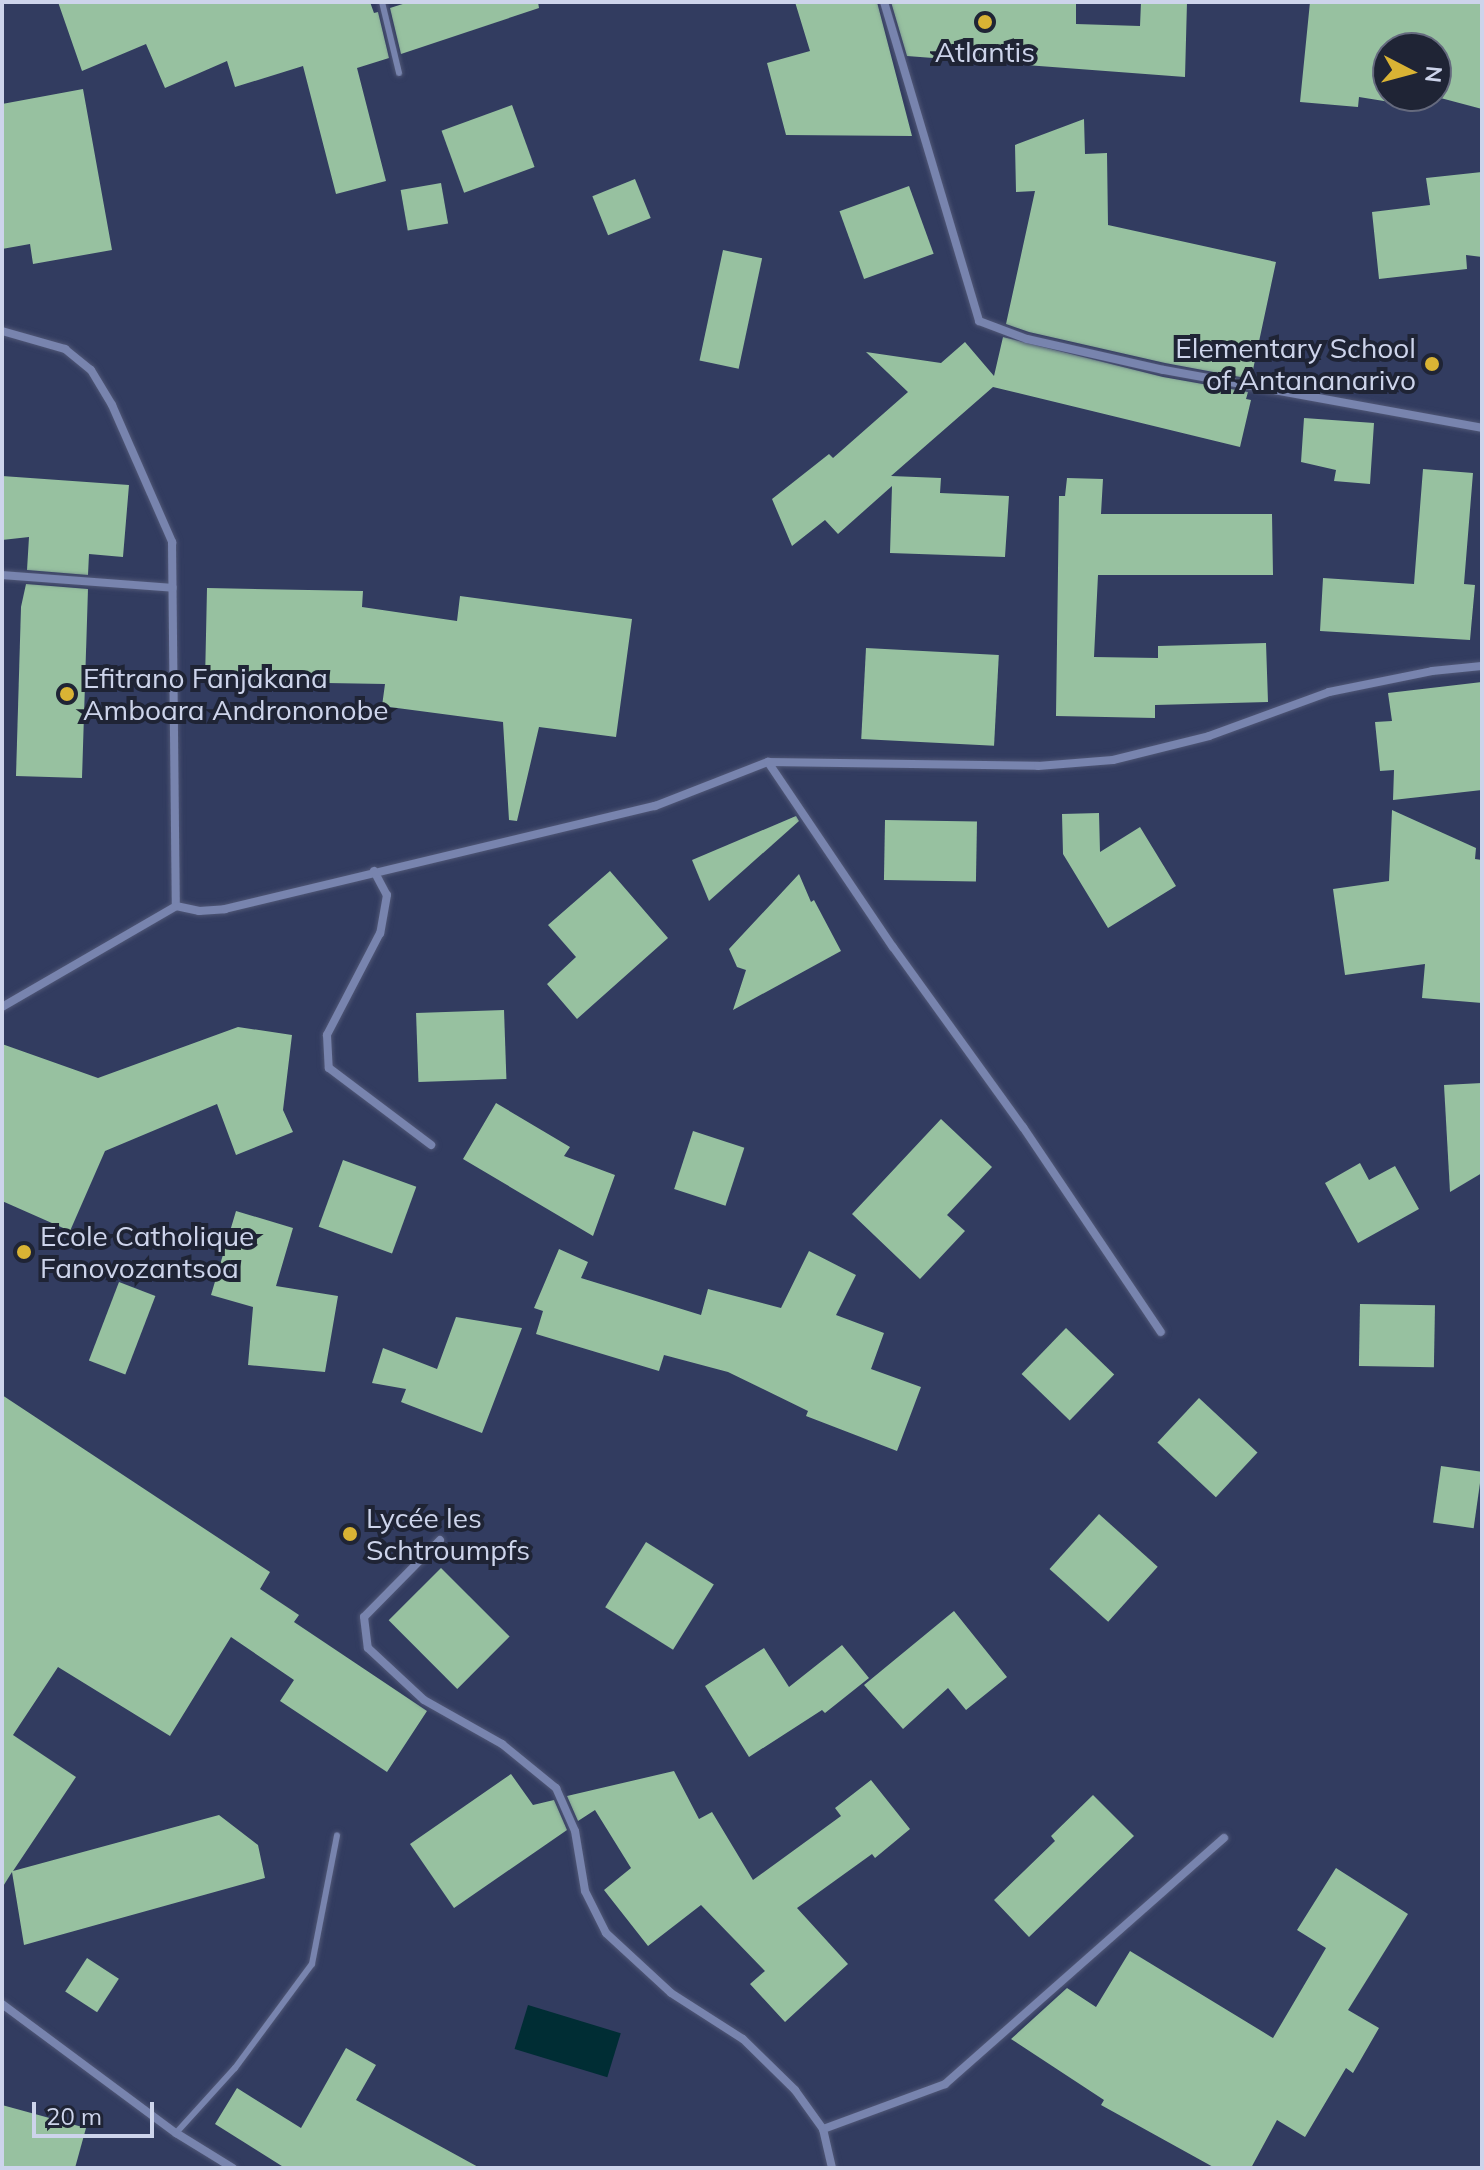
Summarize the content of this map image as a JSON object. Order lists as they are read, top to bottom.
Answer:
{
  "places": [
    "Atlantis",
    "Elementary School of Antananarivo",
    "Efitrano Fanjakana Amboara Andrononobe",
    "Ecole Catholique Fanovozantsoa",
    "Lycée les Schtroumpfs"
  ],
  "scale_bar": "20 m",
  "north": "right"
}
